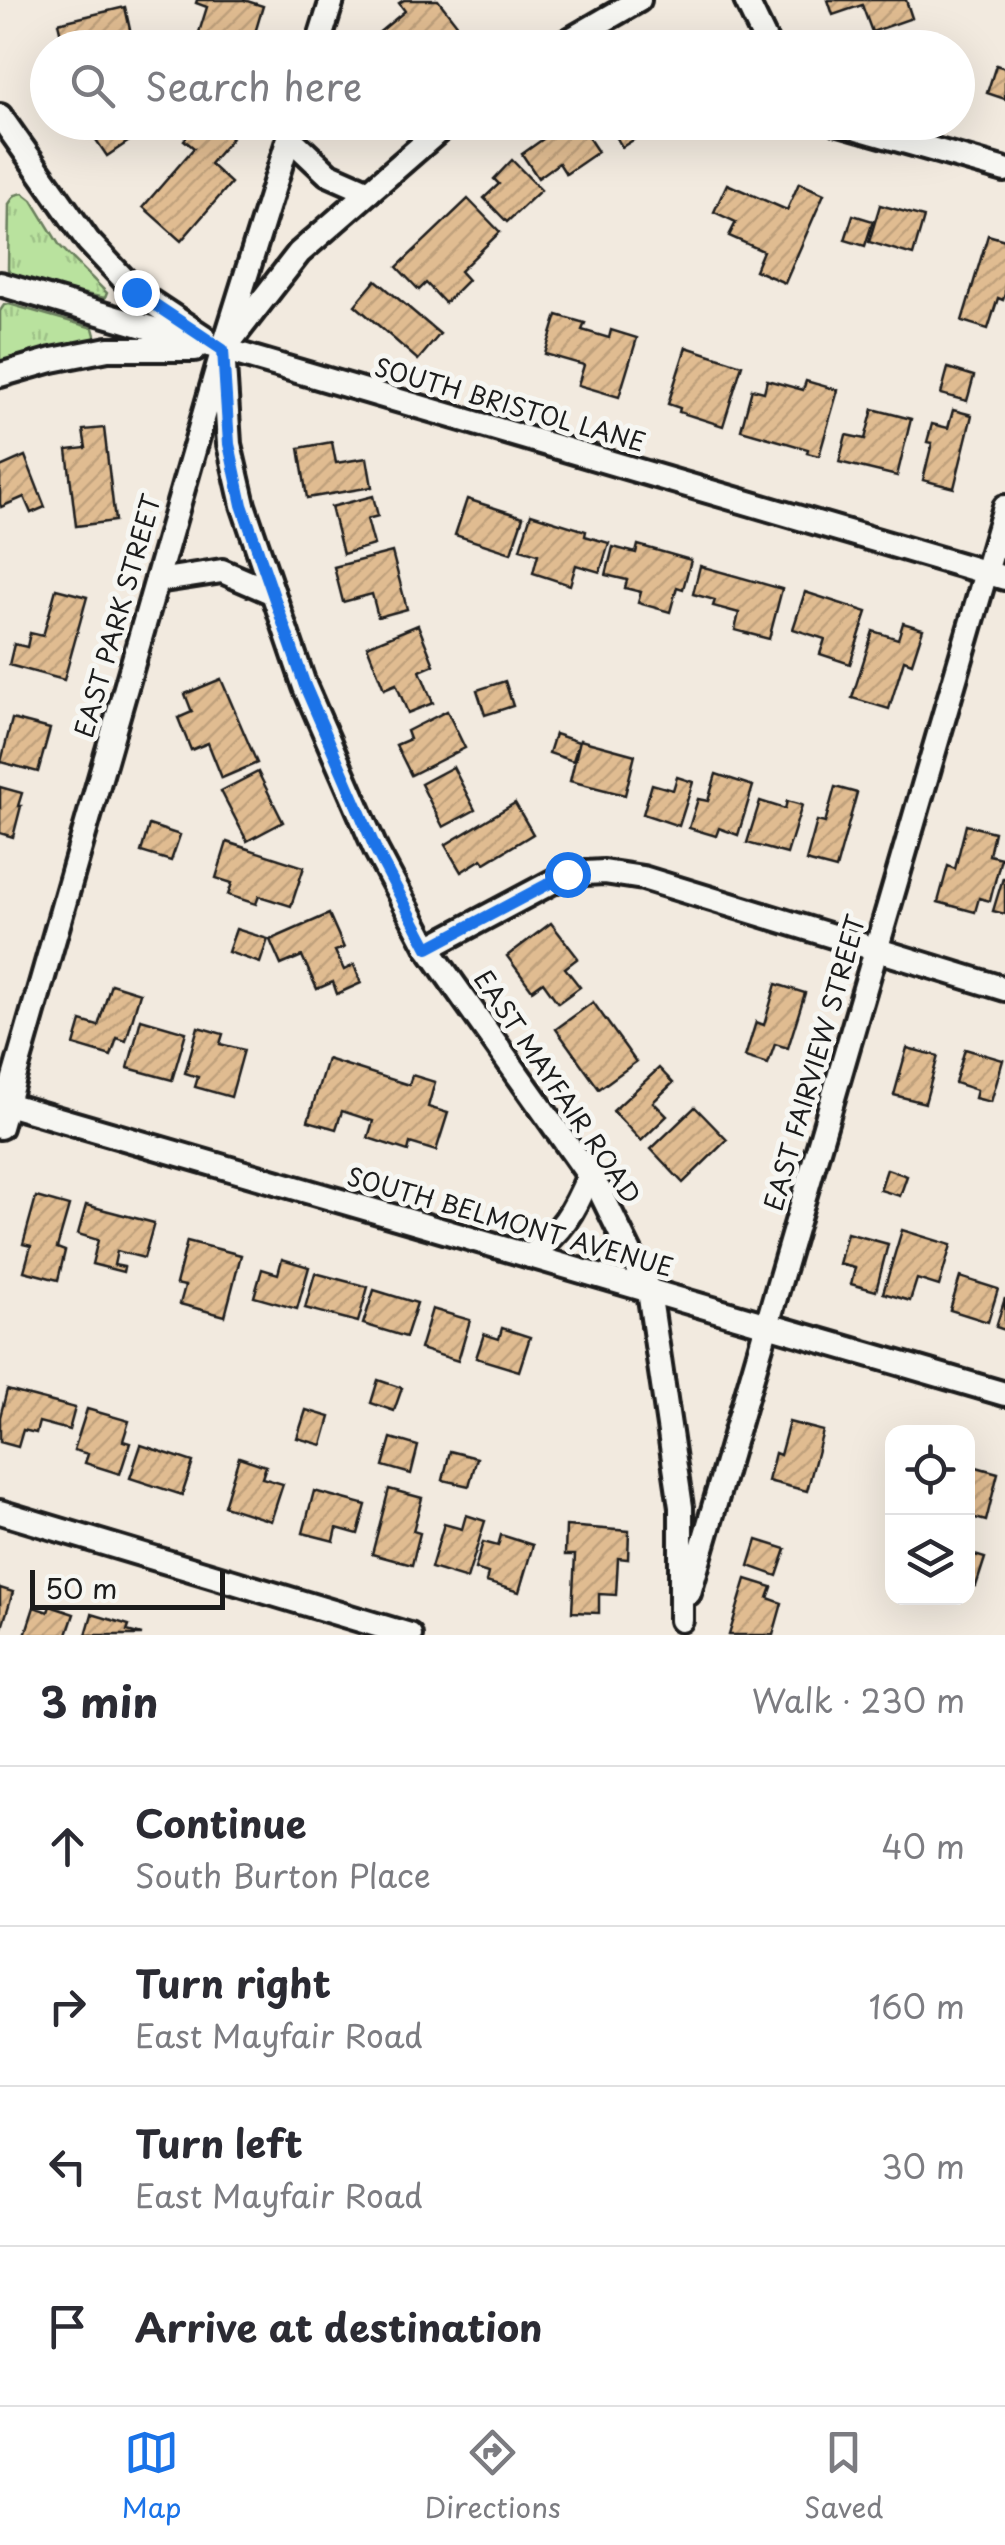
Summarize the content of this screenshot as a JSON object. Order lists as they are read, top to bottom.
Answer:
{
  "streets": {
    "street": [
      "SOUTH BRISTOL LANE",
      "EAST PARK STREET",
      "EAST FAIRVIEW STREET",
      "EAST MAYFAIR ROAD",
      "SOUTH BELMONT AVENUE"
    ]
  },
  "crossings": [
    ["SOUTH BRISTOL LANE", "EAST PARK STREET"],
    ["SOUTH BRISTOL LANE", "EAST FAIRVIEW STREET"],
    ["SOUTH BRISTOL LANE", "EAST MAYFAIR ROAD"],
    ["EAST PARK STREET", "EAST MAYFAIR ROAD"],
    ["EAST PARK STREET", "SOUTH BELMONT AVENUE"],
    ["EAST FAIRVIEW STREET", "EAST MAYFAIR ROAD"],
    ["EAST FAIRVIEW STREET", "SOUTH BELMONT AVENUE"],
    ["EAST MAYFAIR ROAD", "SOUTH BELMONT AVENUE"]
  ],
  "scale_bar": "50 m",
  "page": {
    "search": "Search here",
    "scale": "50 m",
    "heading": ["3 min", "Walk · 230 m"],
    "list": [
      ["Continue", "South Burton Place", "40 m"],
      ["Turn right", "East Mayfair Road", "160 m"],
      ["Turn left", "East Mayfair Road", "30 m"],
      "Arrive at destination"
    ],
    "nav": ["Map", "Directions", "Saved"]
  }
}
